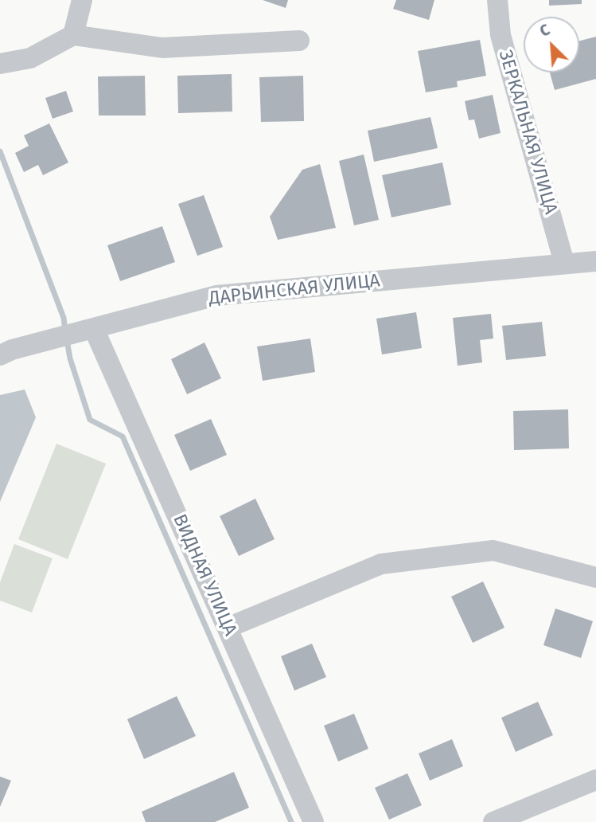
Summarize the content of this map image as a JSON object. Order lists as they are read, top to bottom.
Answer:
{
  "streets": {
    "street": ["ЗЕРКАЛЬНАЯ УЛИЦА", "ДАРЬИНСКАЯ УЛИЦА", "ВИДНАЯ УЛИЦА"]
  },
  "crossings": [
    ["ЗЕРКАЛЬНАЯ УЛИЦА", "ДАРЬИНСКАЯ УЛИЦА"],
    ["ДАРЬИНСКАЯ УЛИЦА", "ВИДНАЯ УЛИЦА"]
  ],
  "north": "top left"
}
